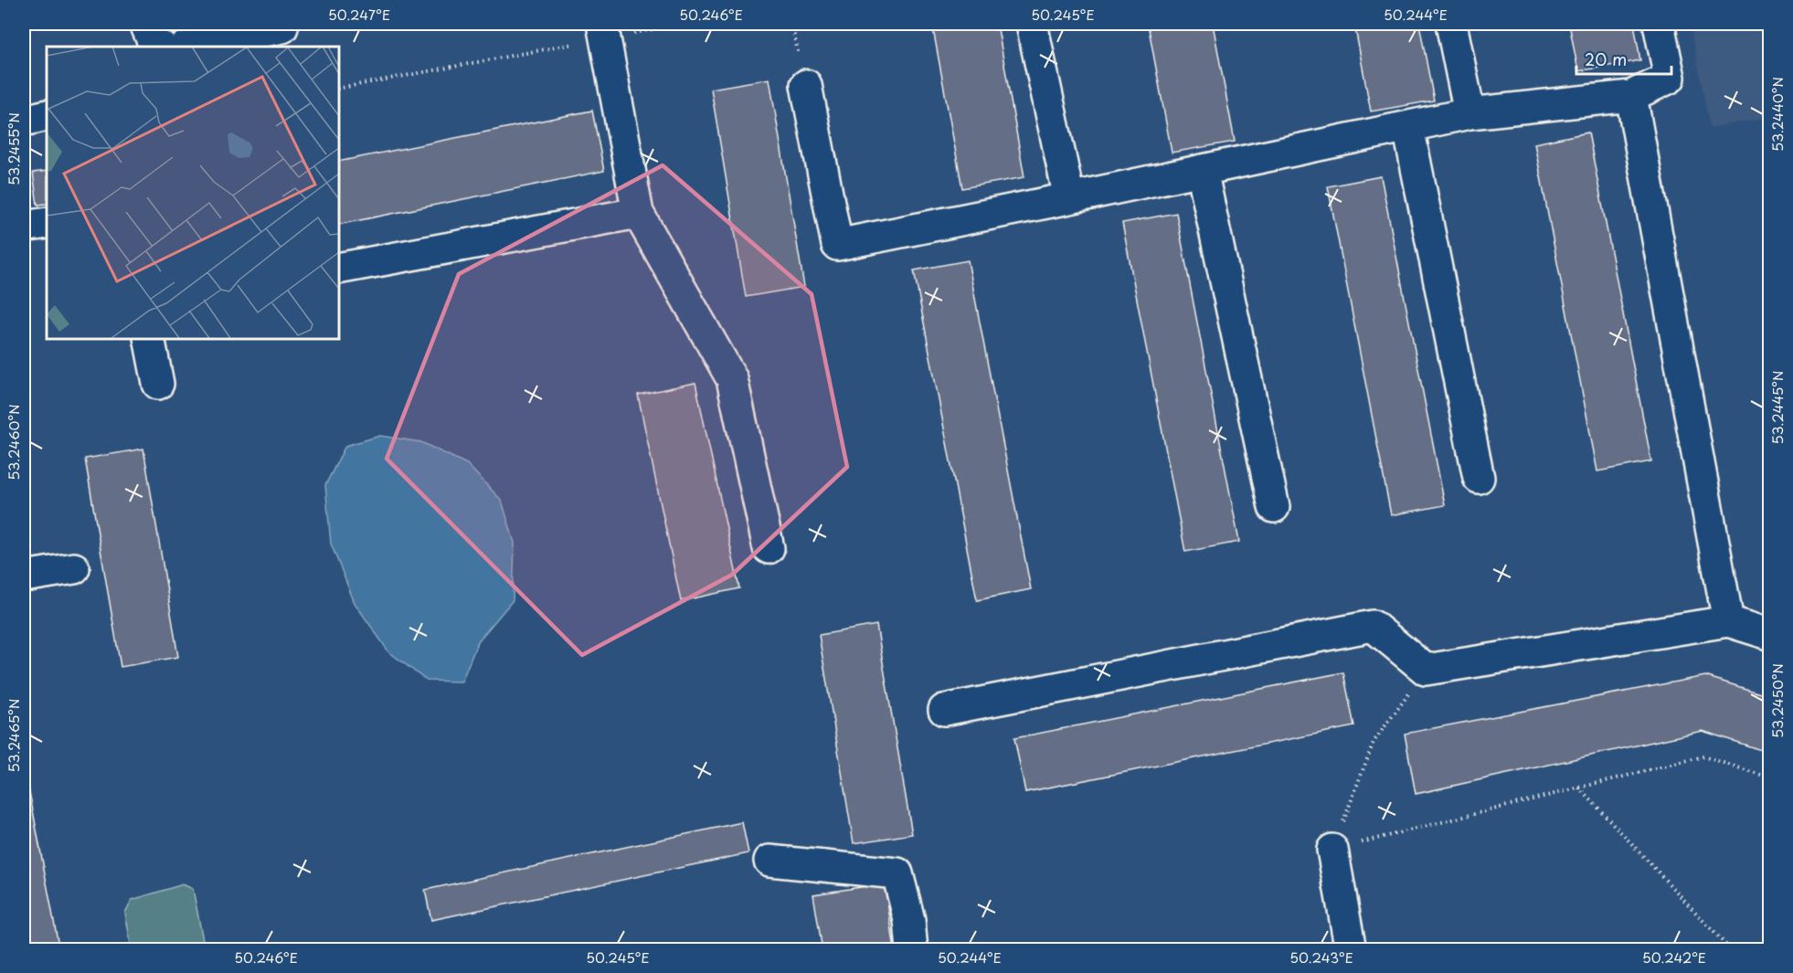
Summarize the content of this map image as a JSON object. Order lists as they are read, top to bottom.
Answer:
{
  "scale_bar": "20 m",
  "coordinates": [
    "50.247°E",
    "50.246°E",
    "50.245°E",
    "50.244°E",
    "53.2440°N",
    "53.2455°N",
    "53.2445°N",
    "53.2460°N",
    "53.2450°N",
    "53.2465°N",
    "50.243°E",
    "50.242°E"
  ]
}
